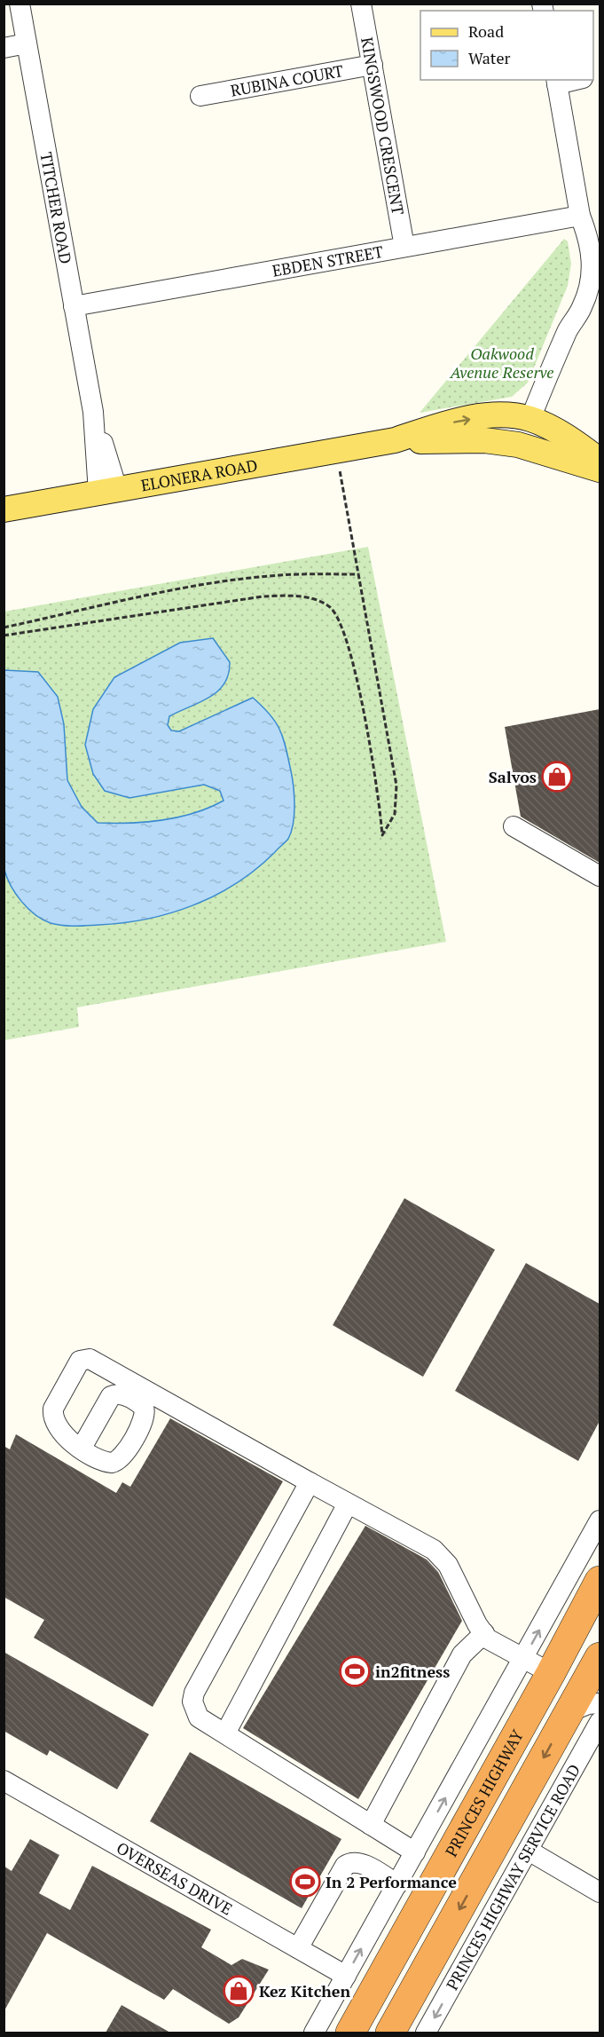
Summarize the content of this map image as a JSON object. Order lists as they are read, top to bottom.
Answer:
{
  "streets": {
    "highway": ["PRINCES HIGHWAY"],
    "main road": ["ELONERA ROAD"],
    "street": [
      "RUBINA COURT",
      "KINGSWOOD CRESCENT",
      "TITCHER ROAD",
      "EBDEN STREET",
      "PRINCES HIGHWAY SERVICE ROAD",
      "OVERSEAS DRIVE"
    ]
  },
  "crossings": [
    ["RUBINA COURT", "KINGSWOOD CRESCENT"],
    ["KINGSWOOD CRESCENT", "EBDEN STREET"],
    ["TITCHER ROAD", "EBDEN STREET"],
    ["TITCHER ROAD", "ELONERA ROAD"]
  ],
  "parks": ["Oakwood Avenue Reserve"],
  "places": {
    "shop": ["Salvos", "Kez Kitchen"],
    "sports": ["in2fitness", "In 2 Performance"]
  },
  "legend": ["Road", "Water"]
}
